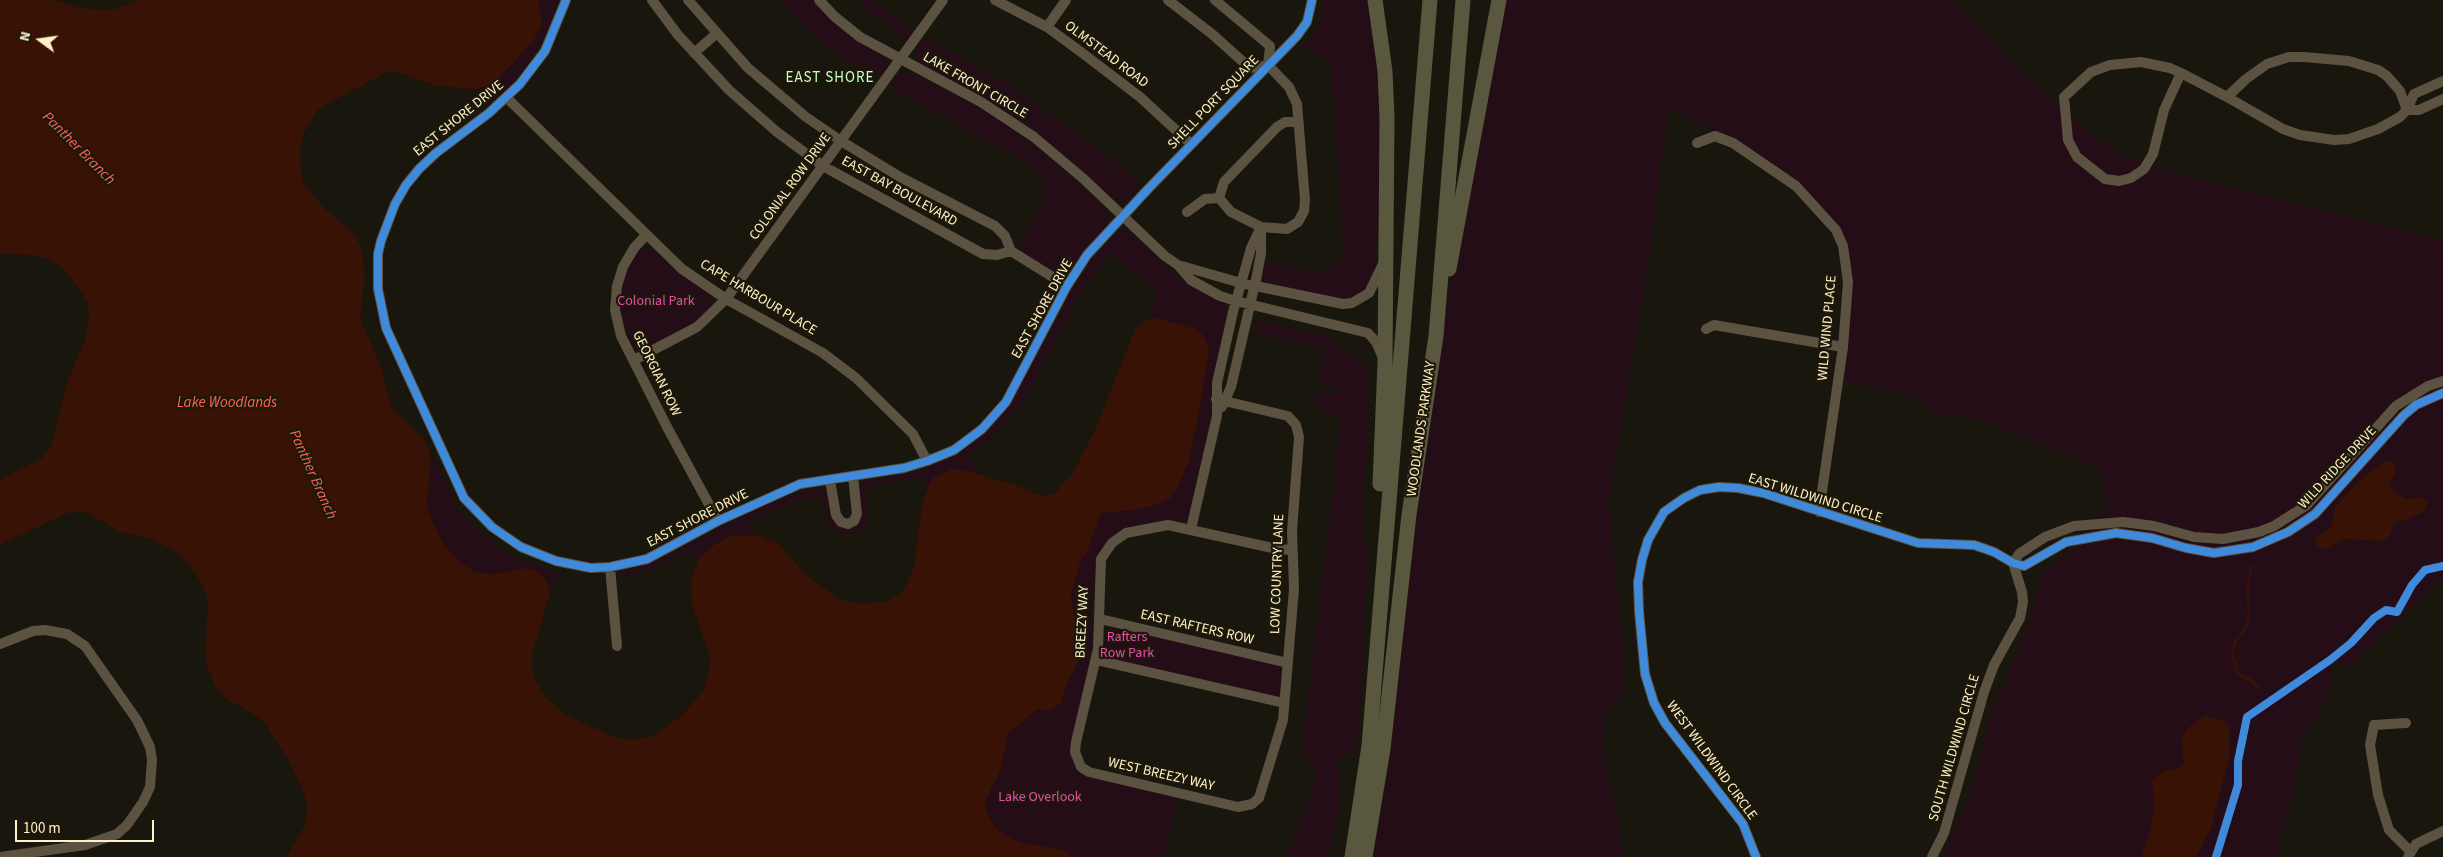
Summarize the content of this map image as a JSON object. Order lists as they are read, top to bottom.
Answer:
{
  "streets": {
    "main road": ["WOODLANDS PARKWAY"],
    "street": [
      "OLMSTEAD ROAD",
      "LAKE FRONT CIRCLE",
      "SHELL PORT SQUARE",
      "EAST SHORE DRIVE",
      "COLONIAL ROW DRIVE",
      "EAST BAY BOULEVARD",
      "CAPE HARBOUR PLACE",
      "WILD WIND PLACE",
      "GEORGIAN ROW",
      "WILD RIDGE DRIVE",
      "EAST WILDWIND CIRCLE",
      "LOW COUNTRY LANE",
      "BREEZY WAY",
      "EAST RAFTERS ROW",
      "SOUTH WILDWIND CIRCLE",
      "WEST WILDWIND CIRCLE",
      "WEST BREEZY WAY"
    ]
  },
  "crossings": [
    ["OLMSTEAD ROAD", "SHELL PORT SQUARE"],
    ["LAKE FRONT CIRCLE", "SHELL PORT SQUARE"],
    ["LAKE FRONT CIRCLE", "EAST SHORE DRIVE"],
    ["LAKE FRONT CIRCLE", "COLONIAL ROW DRIVE"],
    ["SHELL PORT SQUARE", "EAST SHORE DRIVE"],
    ["EAST SHORE DRIVE", "EAST BAY BOULEVARD"],
    ["EAST SHORE DRIVE", "CAPE HARBOUR PLACE"],
    ["EAST SHORE DRIVE", "GEORGIAN ROW"],
    ["COLONIAL ROW DRIVE", "EAST BAY BOULEVARD"],
    ["COLONIAL ROW DRIVE", "CAPE HARBOUR PLACE"],
    ["COLONIAL ROW DRIVE", "GEORGIAN ROW"],
    ["CAPE HARBOUR PLACE", "GEORGIAN ROW"],
    ["WILD WIND PLACE", "EAST WILDWIND CIRCLE"],
    ["WILD RIDGE DRIVE", "EAST WILDWIND CIRCLE"],
    ["WILD RIDGE DRIVE", "SOUTH WILDWIND CIRCLE"],
    ["EAST WILDWIND CIRCLE", "SOUTH WILDWIND CIRCLE"],
    ["EAST WILDWIND CIRCLE", "WEST WILDWIND CIRCLE"],
    ["LOW COUNTRY LANE", "EAST RAFTERS ROW"],
    ["LOW COUNTRY LANE", "WEST BREEZY WAY"],
    ["BREEZY WAY", "EAST RAFTERS ROW"],
    ["BREEZY WAY", "WEST BREEZY WAY"]
  ],
  "districts": ["EAST SHORE"],
  "water": ["Panther Branch", "Lake Woodlands"],
  "parks": ["Colonial Park", "Rafters Row Park", "Lake Overlook"],
  "scale_bar": "100 m",
  "north": "left"
}
